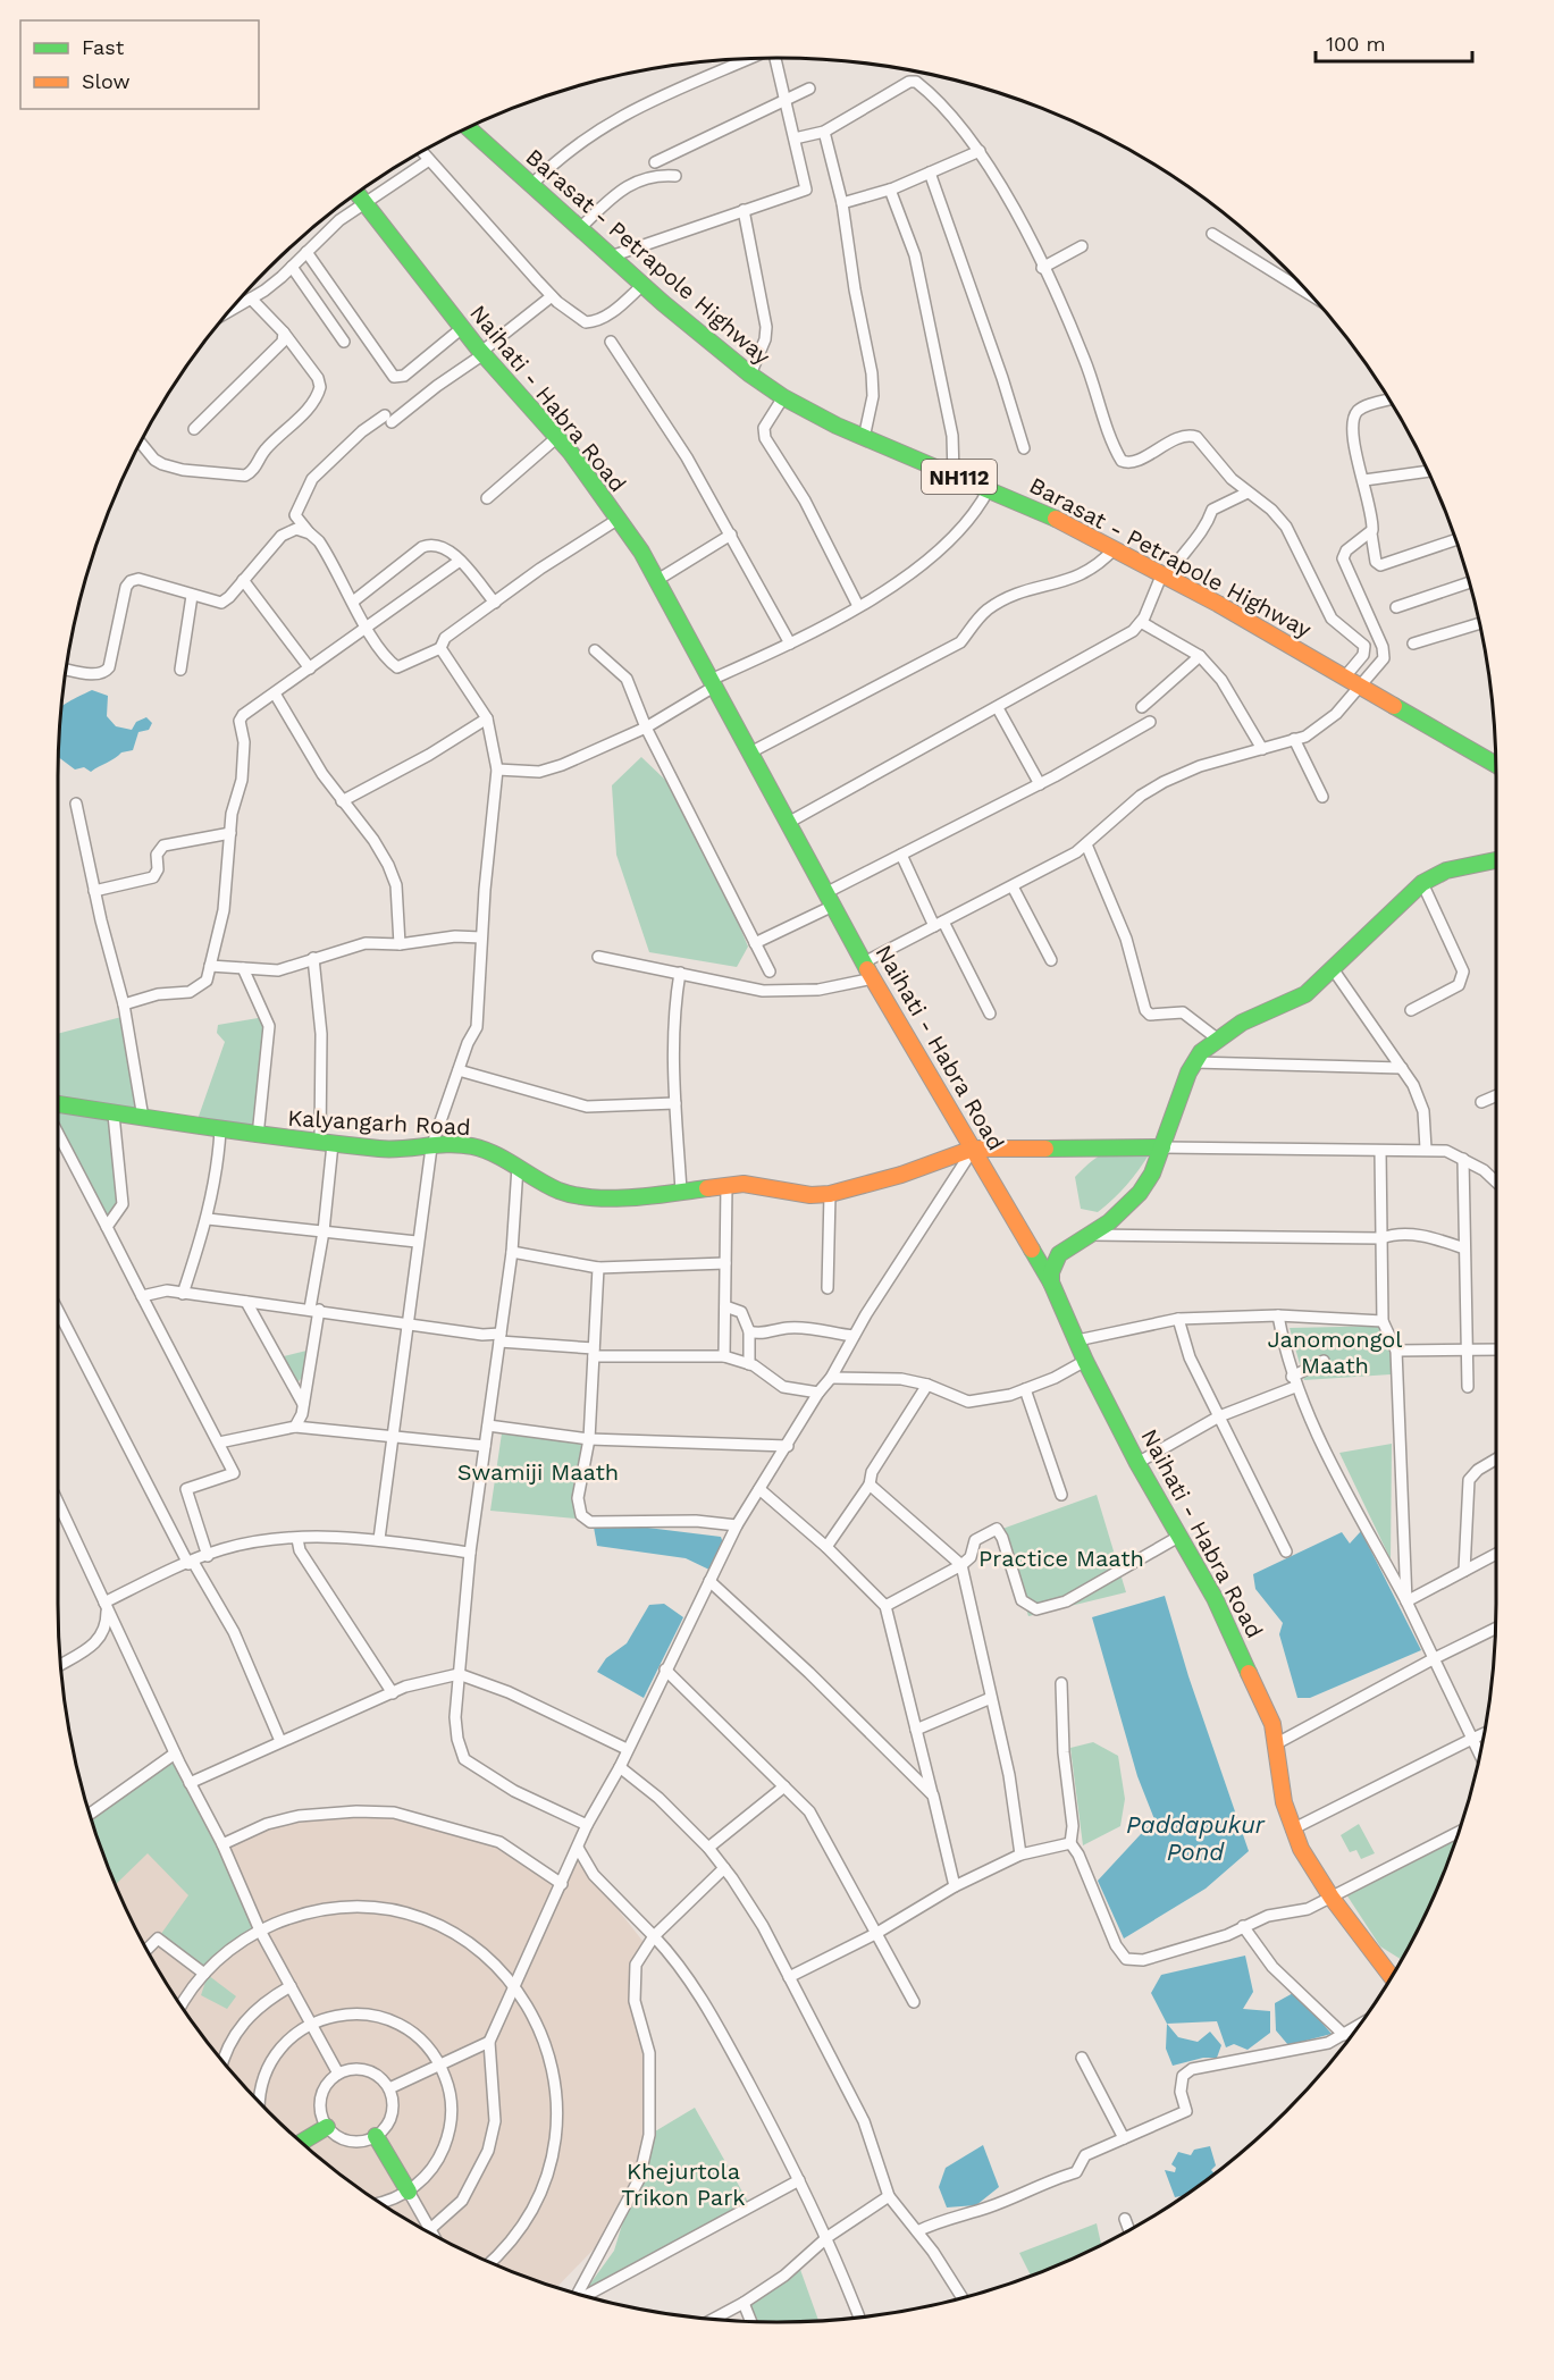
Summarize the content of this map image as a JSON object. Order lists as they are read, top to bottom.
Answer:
{
  "streets": {
    "main road": [
      "Barasat - Petrapole Highway",
      "Naihati - Habra Road",
      "NH112",
      "Kalyangarh Road"
    ]
  },
  "crossings": [
    ["Naihati - Habra Road", "Kalyangarh Road"]
  ],
  "water": ["Paddapukur Pond"],
  "parks": [
    "Janomongol Maath",
    "Swamiji Maath",
    "Practice Maath",
    "Khejurtola Trikon Park"
  ],
  "legend": ["Fast", "Slow"],
  "scale_bar": "100 m"
}
